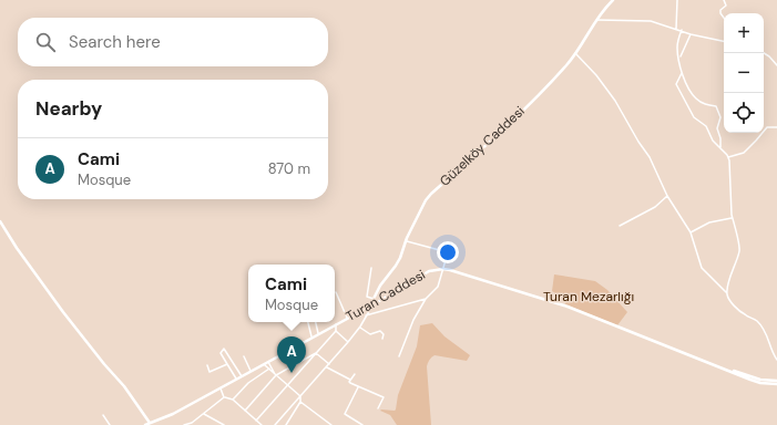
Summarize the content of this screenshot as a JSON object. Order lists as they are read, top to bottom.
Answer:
{
  "streets": {
    "street": ["Güzelköy Caddesi", "Turan Caddesi"]
  },
  "crossings": [
    ["Güzelköy Caddesi", "Turan Caddesi"]
  ],
  "parks": ["Turan Mezarlığı"],
  "page": {
    "map_buttons": ["+", "−"],
    "search": "Search here",
    "heading": "Nearby",
    "list": [
      {
        "mark": "A",
        "name": "Cami",
        "note": "Mosque",
        "value": "870 m"
      }
    ],
    "popup": ["Cami", "Mosque"],
    "pins": "A"
  }
}
